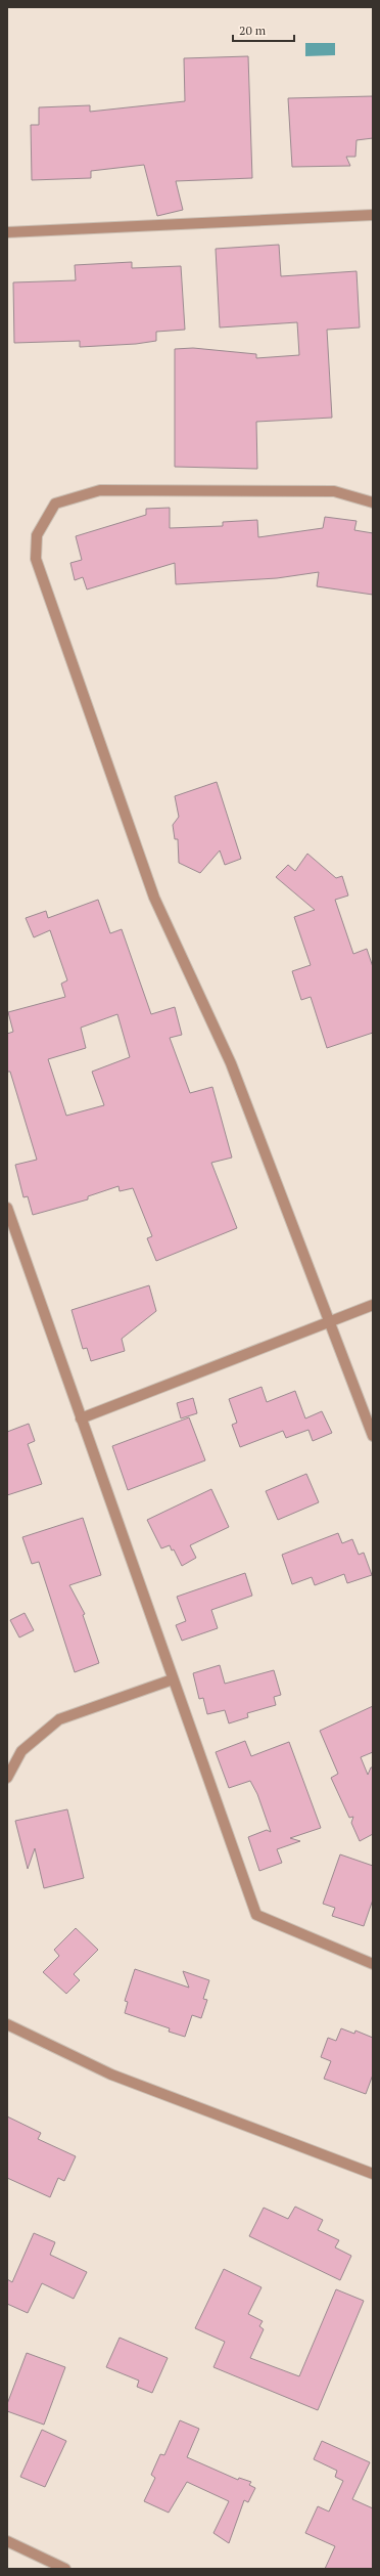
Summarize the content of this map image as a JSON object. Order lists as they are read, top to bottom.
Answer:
{
  "scale_bar": "20 m"
}
